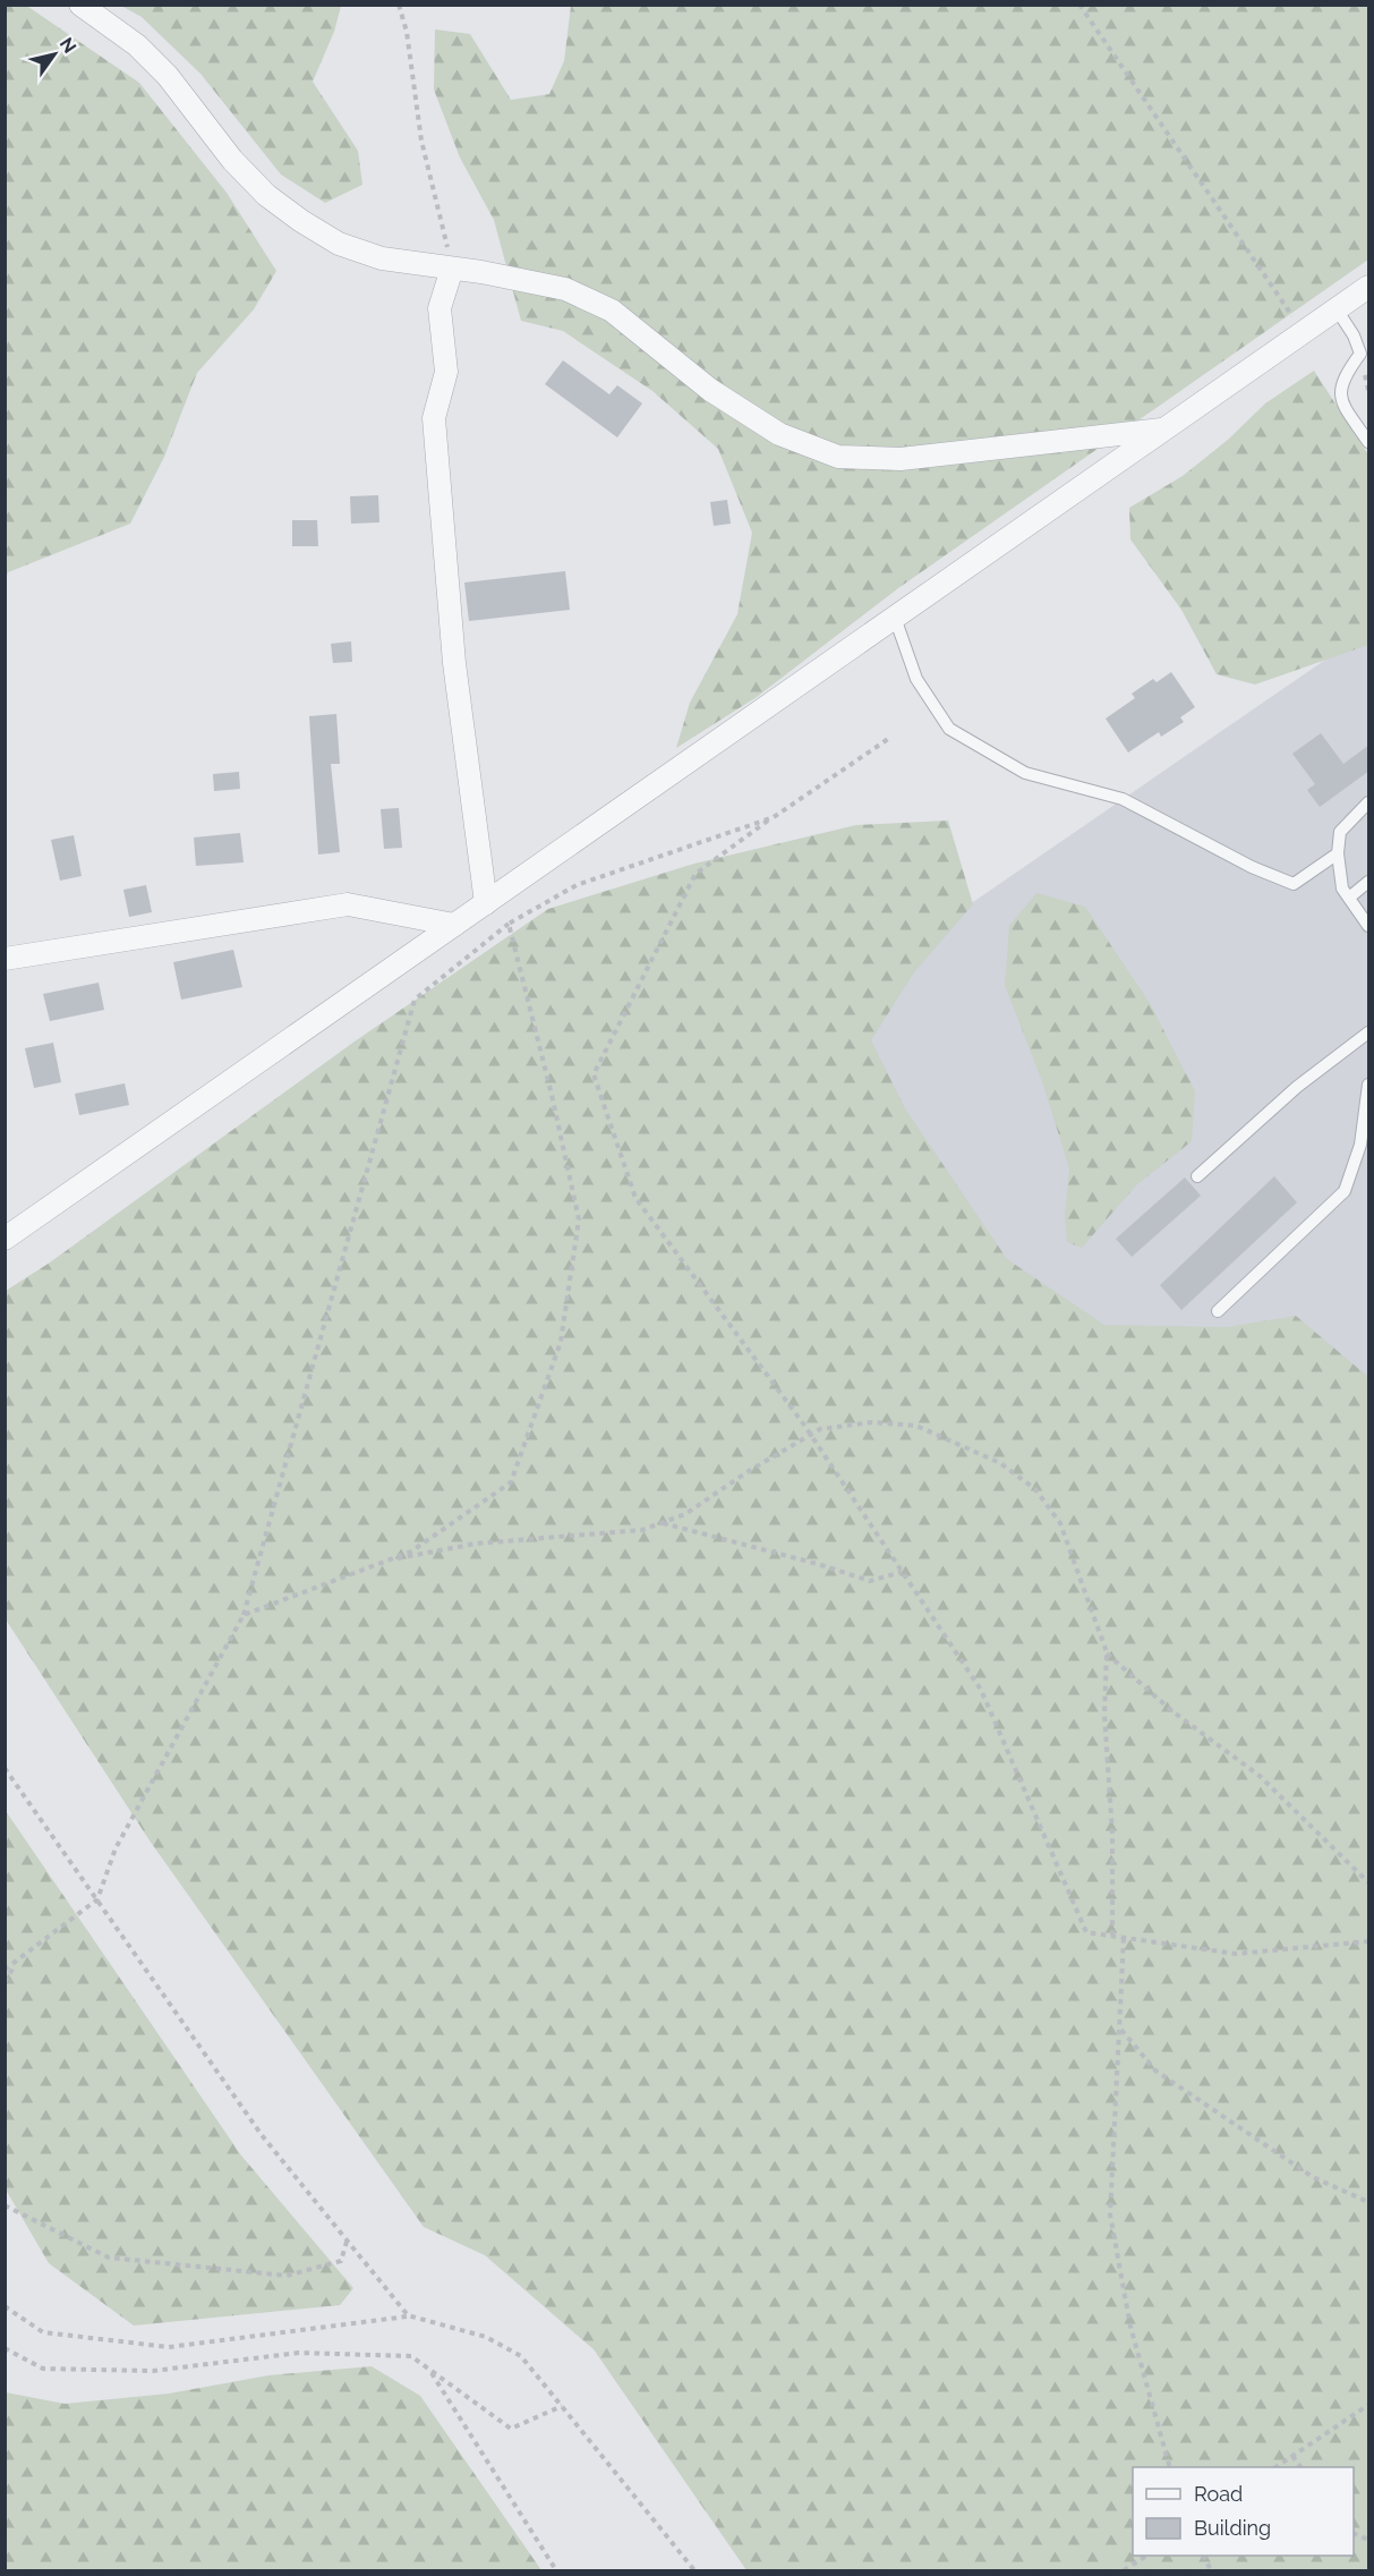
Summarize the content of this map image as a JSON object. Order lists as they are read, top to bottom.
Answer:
{
  "legend": ["Road", "Building"],
  "north": "top right"
}
